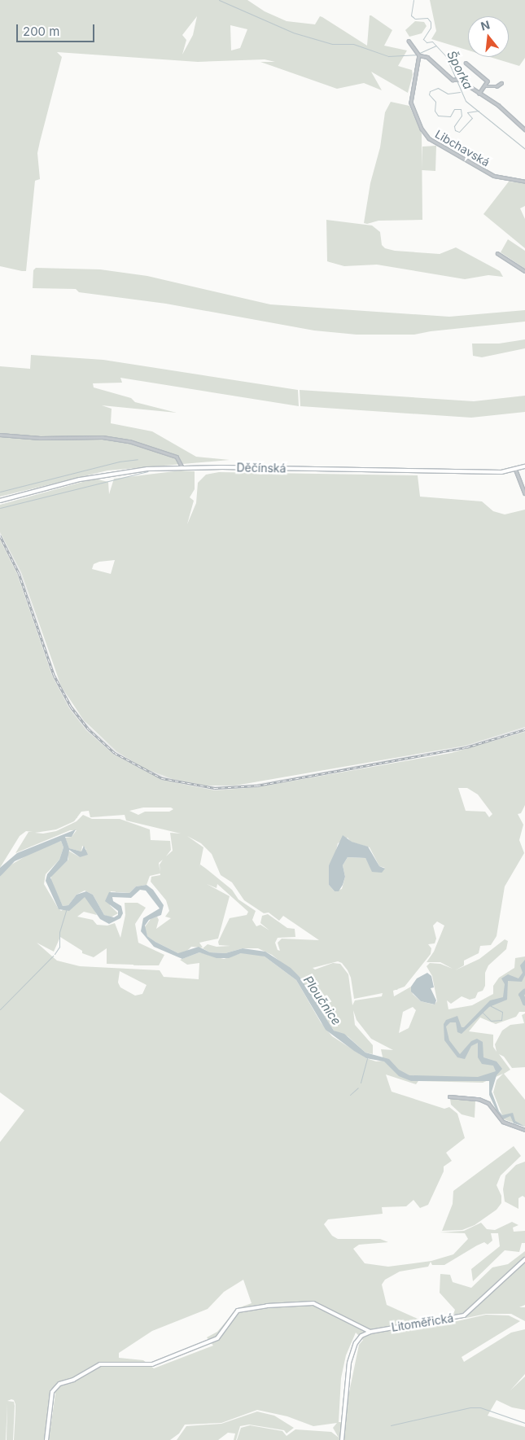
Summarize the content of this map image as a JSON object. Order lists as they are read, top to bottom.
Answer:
{
  "streets": {
    "street": ["Libchavská", "Děčínská", "Litoměřická"]
  },
  "water": ["Šporka", "Ploučnice"],
  "scale_bar": "200 m",
  "north": "top"
}
